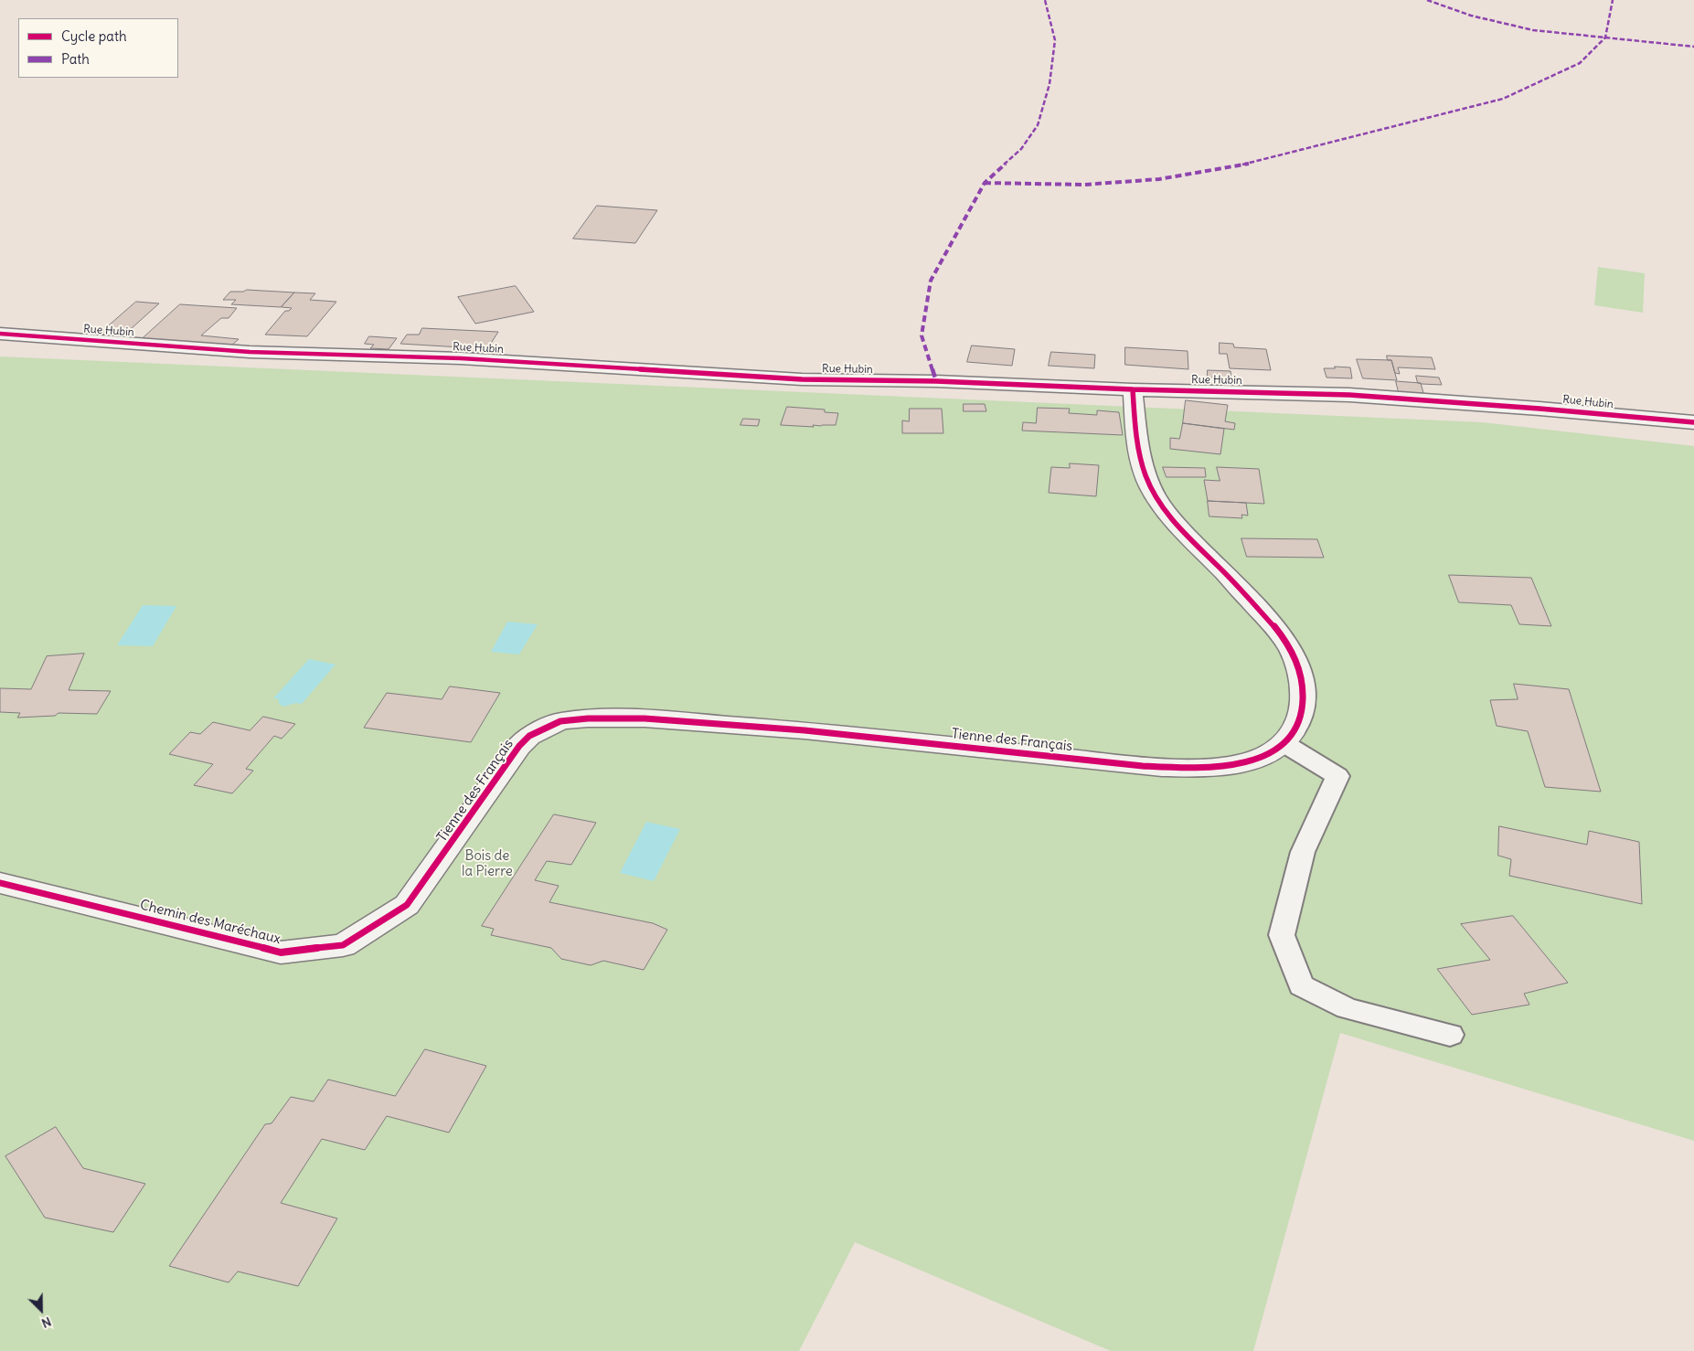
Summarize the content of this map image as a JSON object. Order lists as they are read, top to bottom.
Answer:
{
  "streets": {
    "street": ["Rue Hubin", "Tienne des Français", "Chemin des Maréchaux"]
  },
  "crossings": [
    ["Rue Hubin", "Tienne des Français"],
    ["Tienne des Français", "Chemin des Maréchaux"]
  ],
  "parks": ["Bois de la Pierre"],
  "legend": ["Cycle path", "Path"],
  "north": "bottom right"
}
